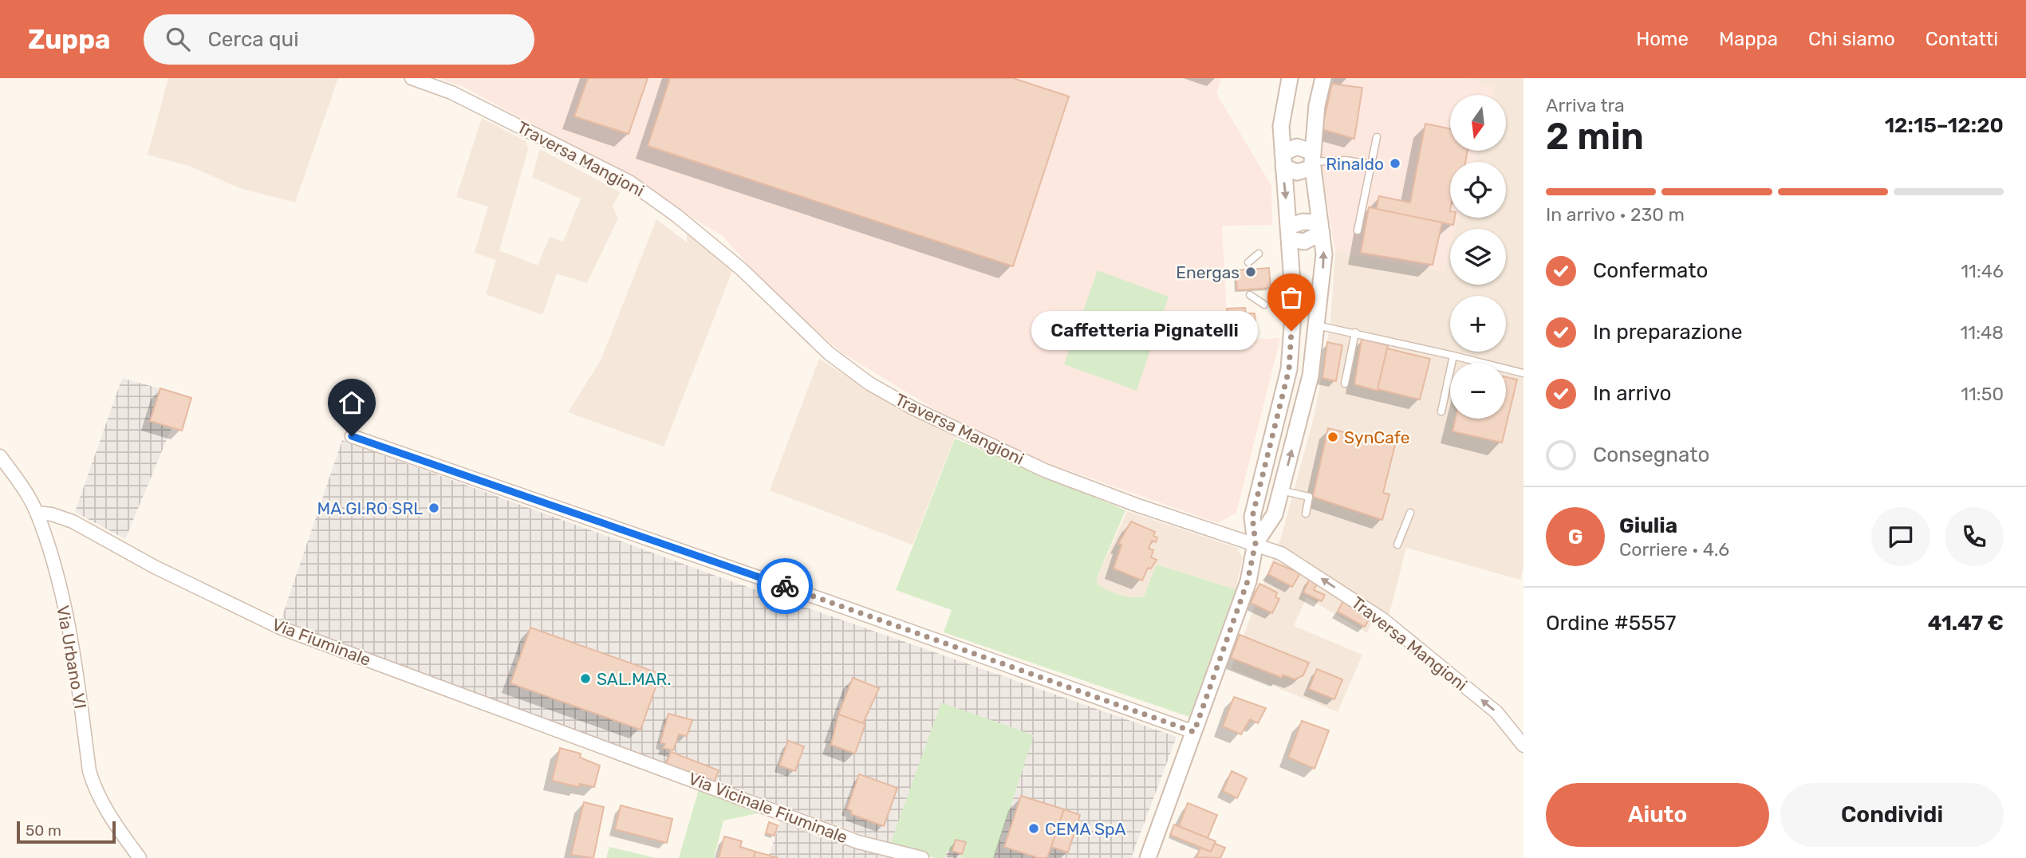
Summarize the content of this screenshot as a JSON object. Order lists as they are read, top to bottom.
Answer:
{
  "streets": {
    "street": [
      "Traversa Mangioni",
      "Via Fiuminale",
      "Via Urbano VI",
      "Via Vicinale Fiuminale"
    ]
  },
  "crossings": [
    ["Via Fiuminale", "Via Urbano VI"],
    ["Via Fiuminale", "Via Vicinale Fiuminale"]
  ],
  "places": [
    "Rinaldo",
    "Energas",
    "Caffetteria Pignatelli",
    "SynCafe",
    "MA.GI.RO SRL",
    "SAL.MAR.",
    "CEMA SpA"
  ],
  "scale_bar": "50 m",
  "north": "bottom",
  "page": {
    "header": "Zuppa",
    "search": "Cerca qui",
    "nav": [
      "Home",
      "Mappa",
      "Chi siamo",
      "Contatti"
    ],
    "heading": ["2 min", "Arriva tra", "12:15–12:20"],
    "panel": [
      "Giulia",
      "Corriere · 4.6",
      "Ordine #5557",
      "41.47 €"
    ],
    "map_buttons": ["+", "−"],
    "bar": "In arrivo · 230 m",
    "list": [
      ["Confermato", "11:46"],
      ["In preparazione", "11:48"],
      ["In arrivo", "11:50"],
      "Consegnato"
    ],
    "bubble": "Caffetteria Pignatelli",
    "round": "G",
    "buttons": ["Aiuto", "Condividi"],
    "scale": "50 m"
  }
}
